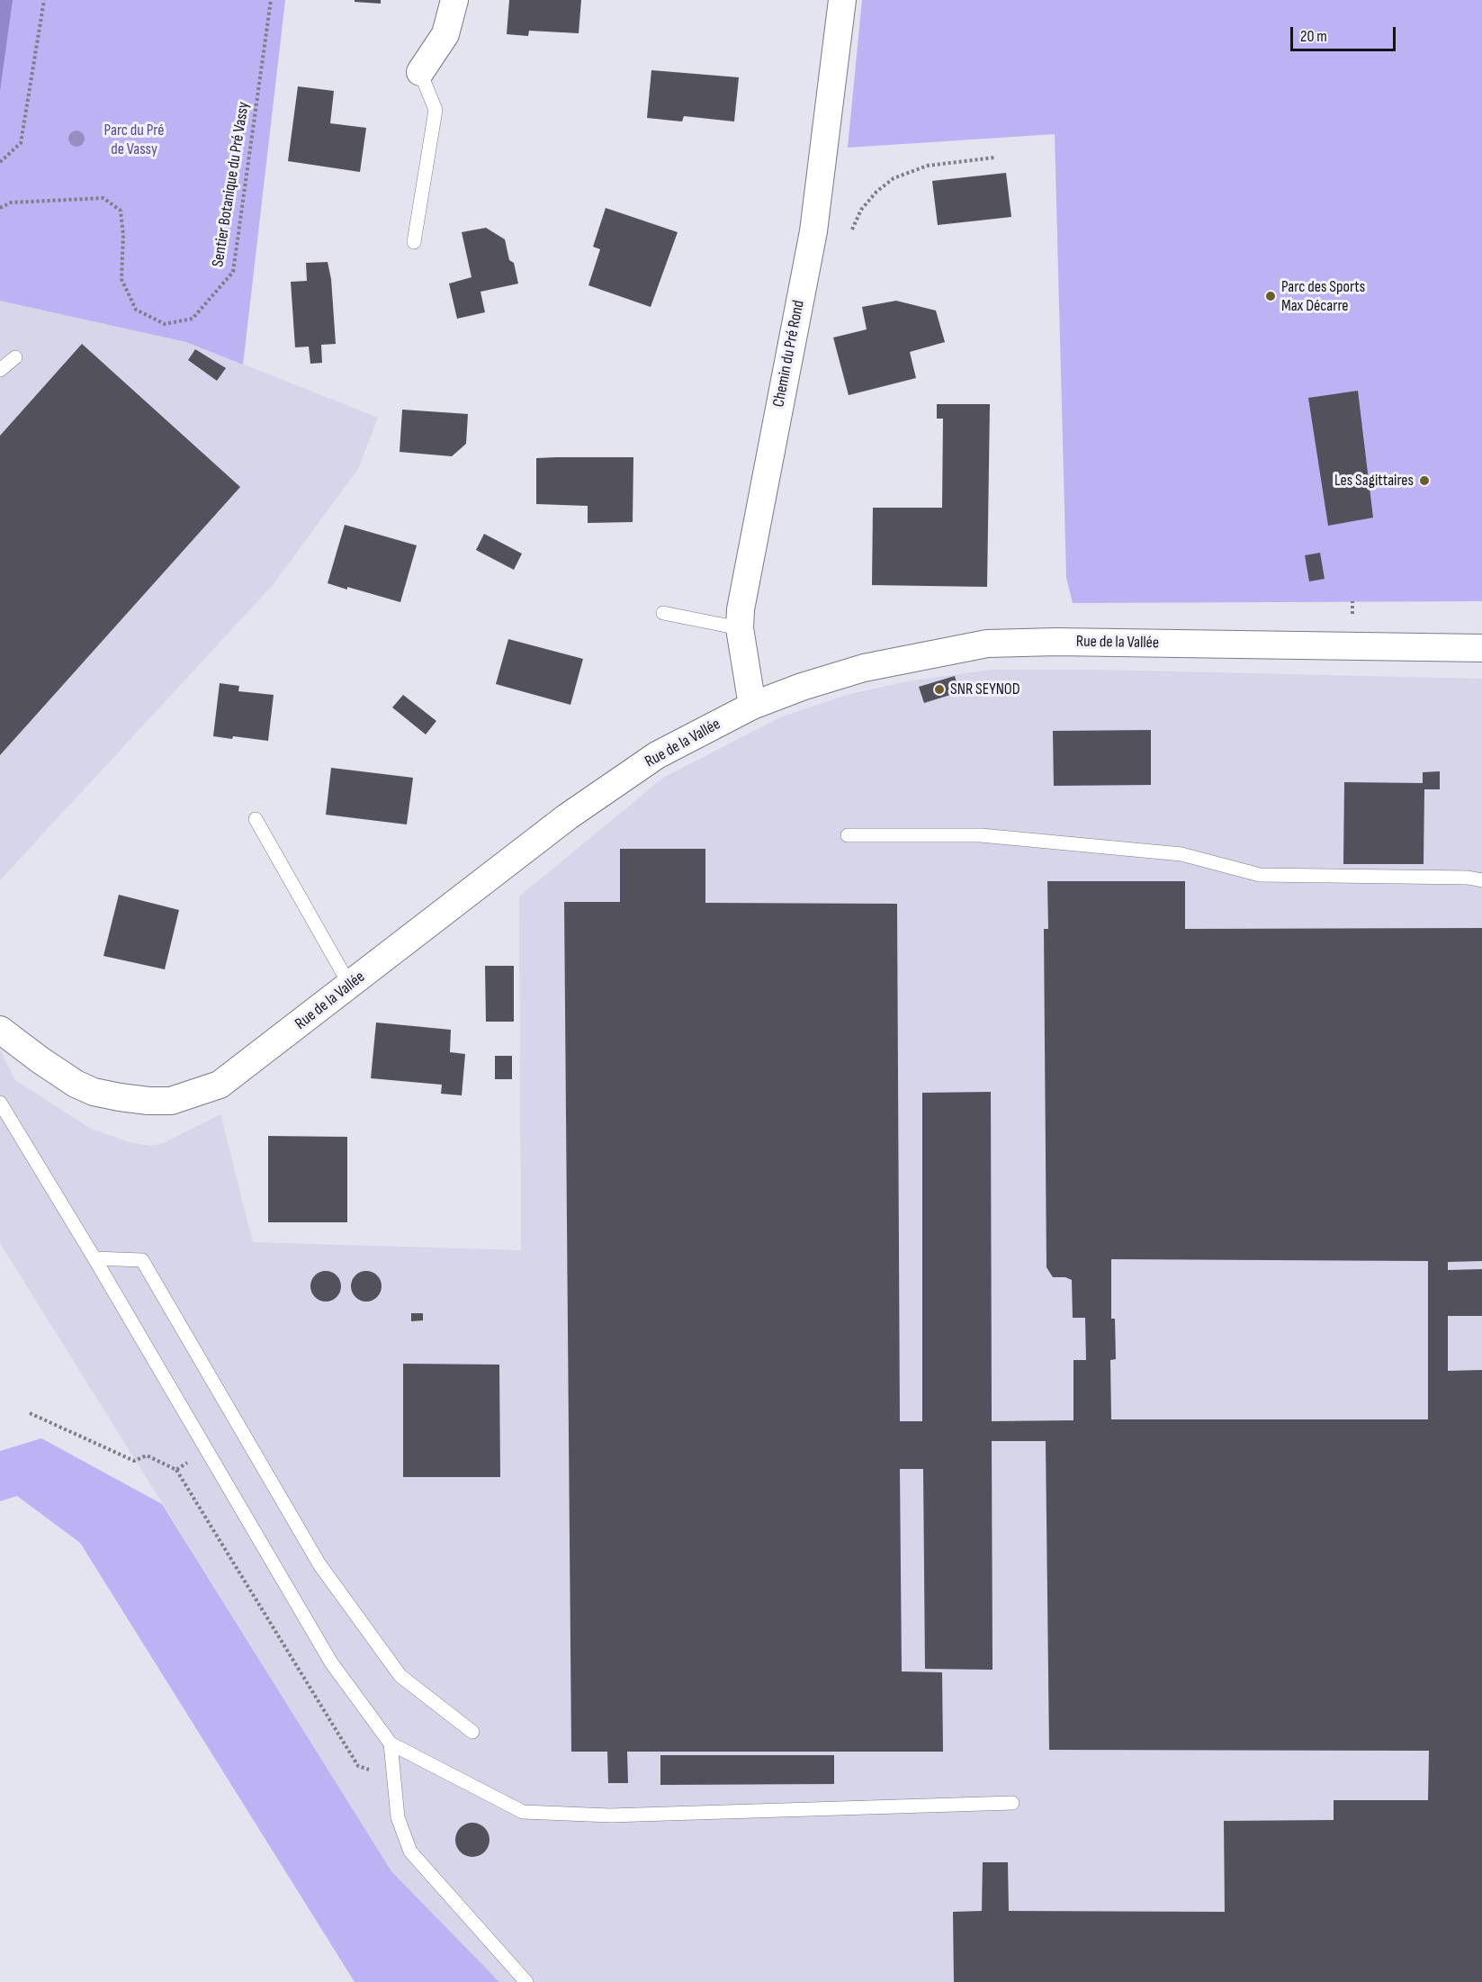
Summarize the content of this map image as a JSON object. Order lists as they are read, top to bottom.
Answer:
{
  "streets": {
    "street": ["Chemin du Pré Rond", "Rue de la Vallée"],
    "path": ["Sentier Botanique du Pré Vassy"]
  },
  "crossings": [
    ["Chemin du Pré Rond", "Rue de la Vallée"]
  ],
  "parks": ["Parc du Pré de Vassy"],
  "places": ["Parc des Sports Max Décarre", "Les Sagittaires", "SNR SEYNOD"],
  "scale_bar": "20 m"
}
